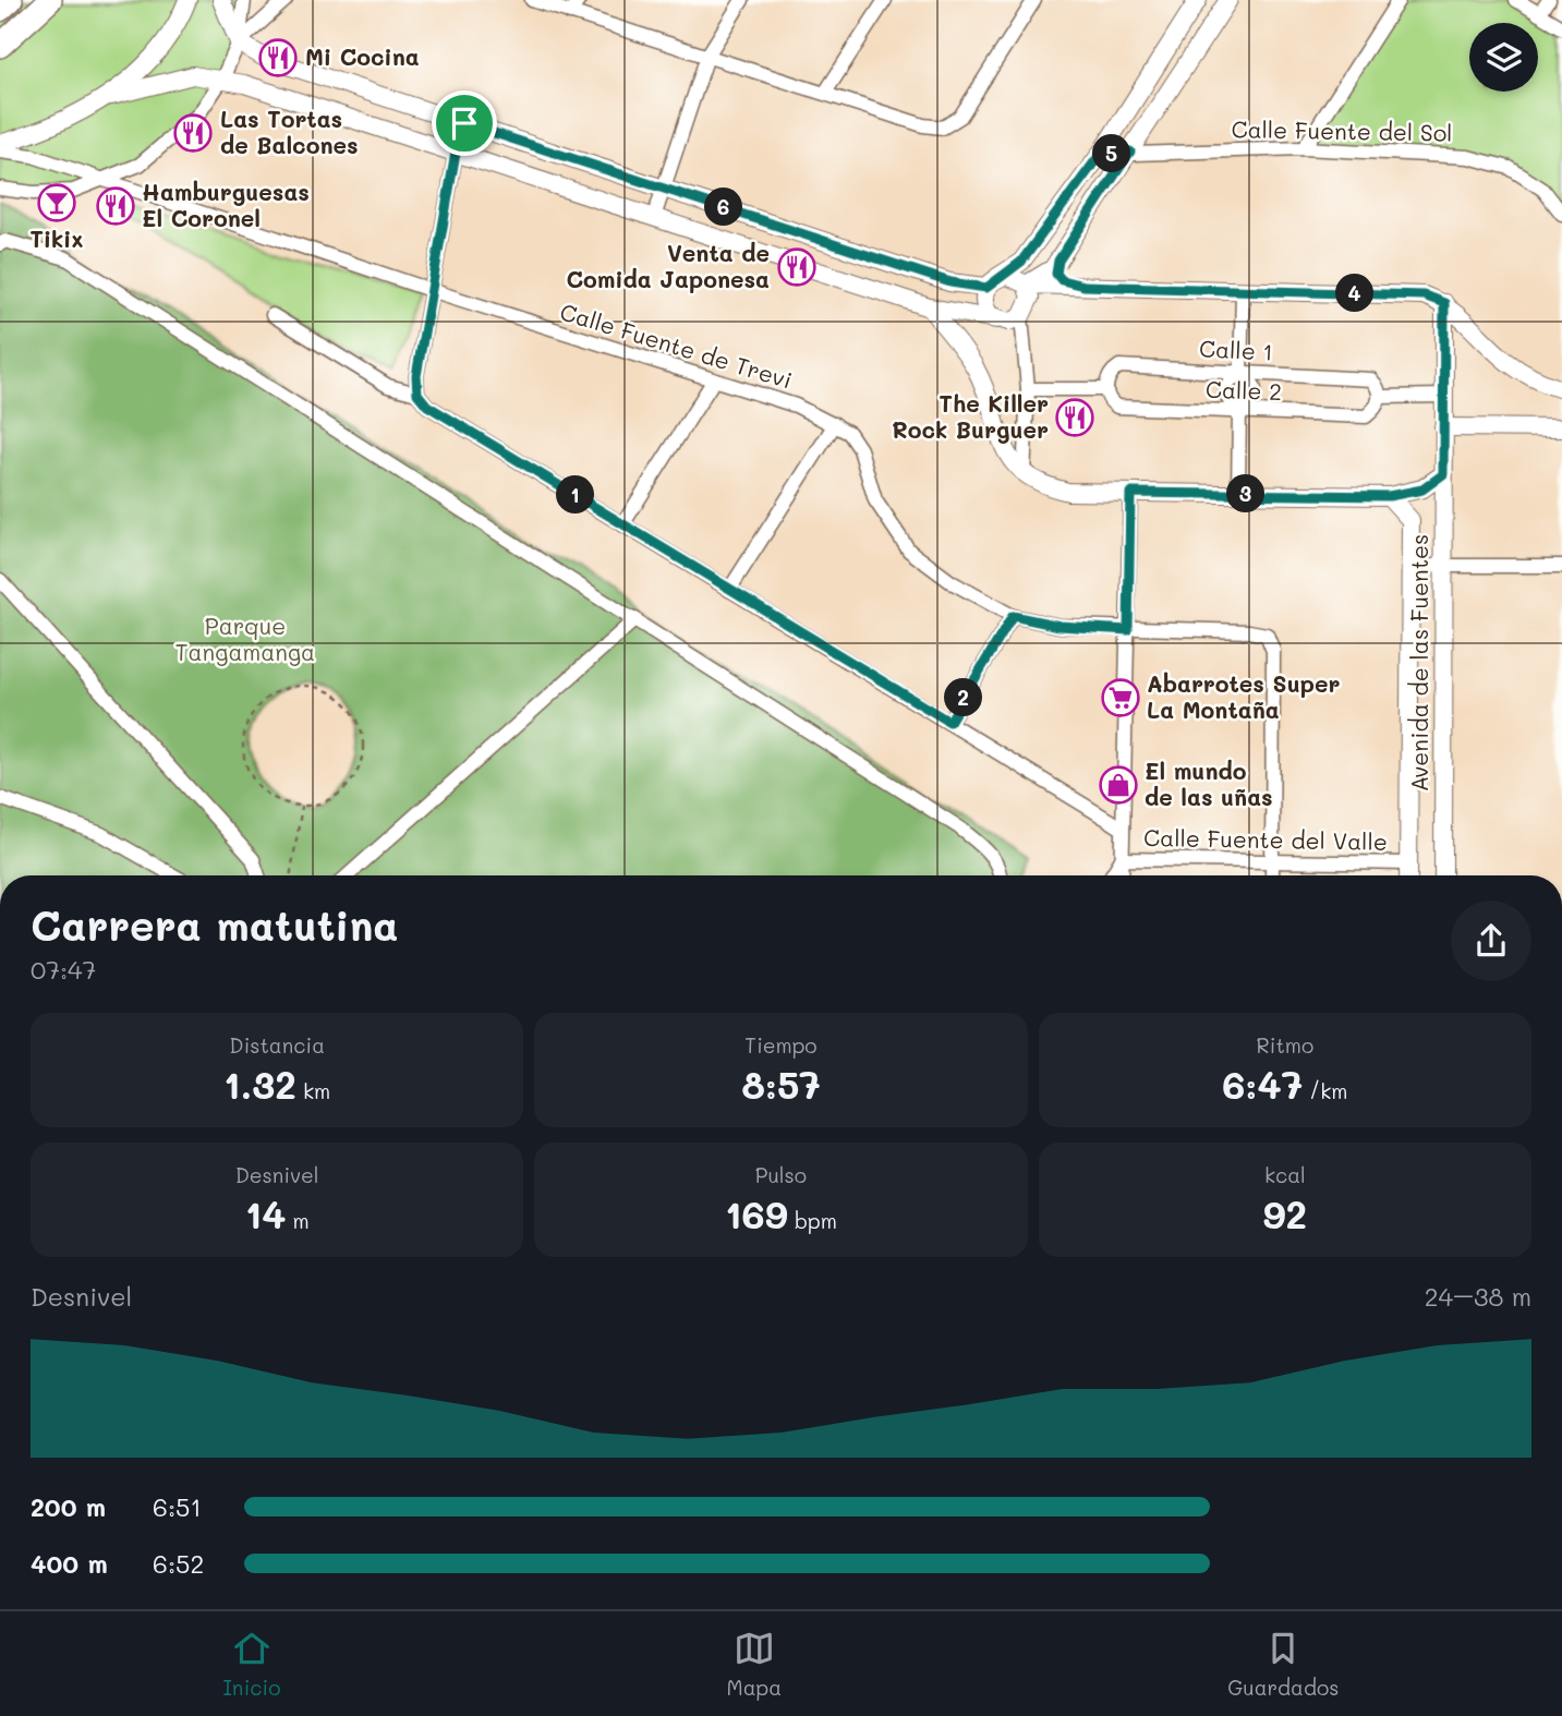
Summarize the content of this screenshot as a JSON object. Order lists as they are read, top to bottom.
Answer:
{
  "streets": {
    "street": [
      "Calle Fuente del Sol",
      "Calle Fuente de Trevi",
      "Calle 1",
      "Calle 2",
      "Avenida de las Fuentes",
      "Calle Fuente del Valle"
    ]
  },
  "crossings": [
    ["Calle Fuente de Trevi", "Calle Fuente del Valle"],
    ["Calle 1", "Calle 2"],
    ["Avenida de las Fuentes", "Calle Fuente del Valle"]
  ],
  "parks": ["Parque Tangamanga"],
  "places": {
    "restaurant": [
      "Mi Cocina",
      "Las Tortas de Balcones",
      "Hamburguesas El Coronel",
      "Venta de Comida Japonesa",
      "The Killer Rock Burguer"
    ],
    "bar": ["Tikix"],
    "supermarket": ["Abarrotes Super La Montaña"],
    "shop": ["El mundo de las uñas"]
  },
  "page": {
    "pins": [
      "5",
      "6",
      "4",
      "3",
      "1",
      "2"
    ],
    "heading": ["Carrera matutina", "07:47"],
    "stats": [
      ["Distancia", "1.32 km"],
      ["Tiempo", "8:57"],
      ["Ritmo", "6:47 /km"],
      ["Desnivel", "14 m"],
      ["Pulso", "169 bpm"],
      ["kcal", "92"]
    ],
    "chart": ["Desnivel", "24–38 m"],
    "list": [
      {
        "name": "200 m",
        "note": "6:51"
      },
      {
        "name": "400 m",
        "note": "6:52"
      }
    ],
    "tabs": ["Inicio", "Mapa", "Guardados"]
  }
}
